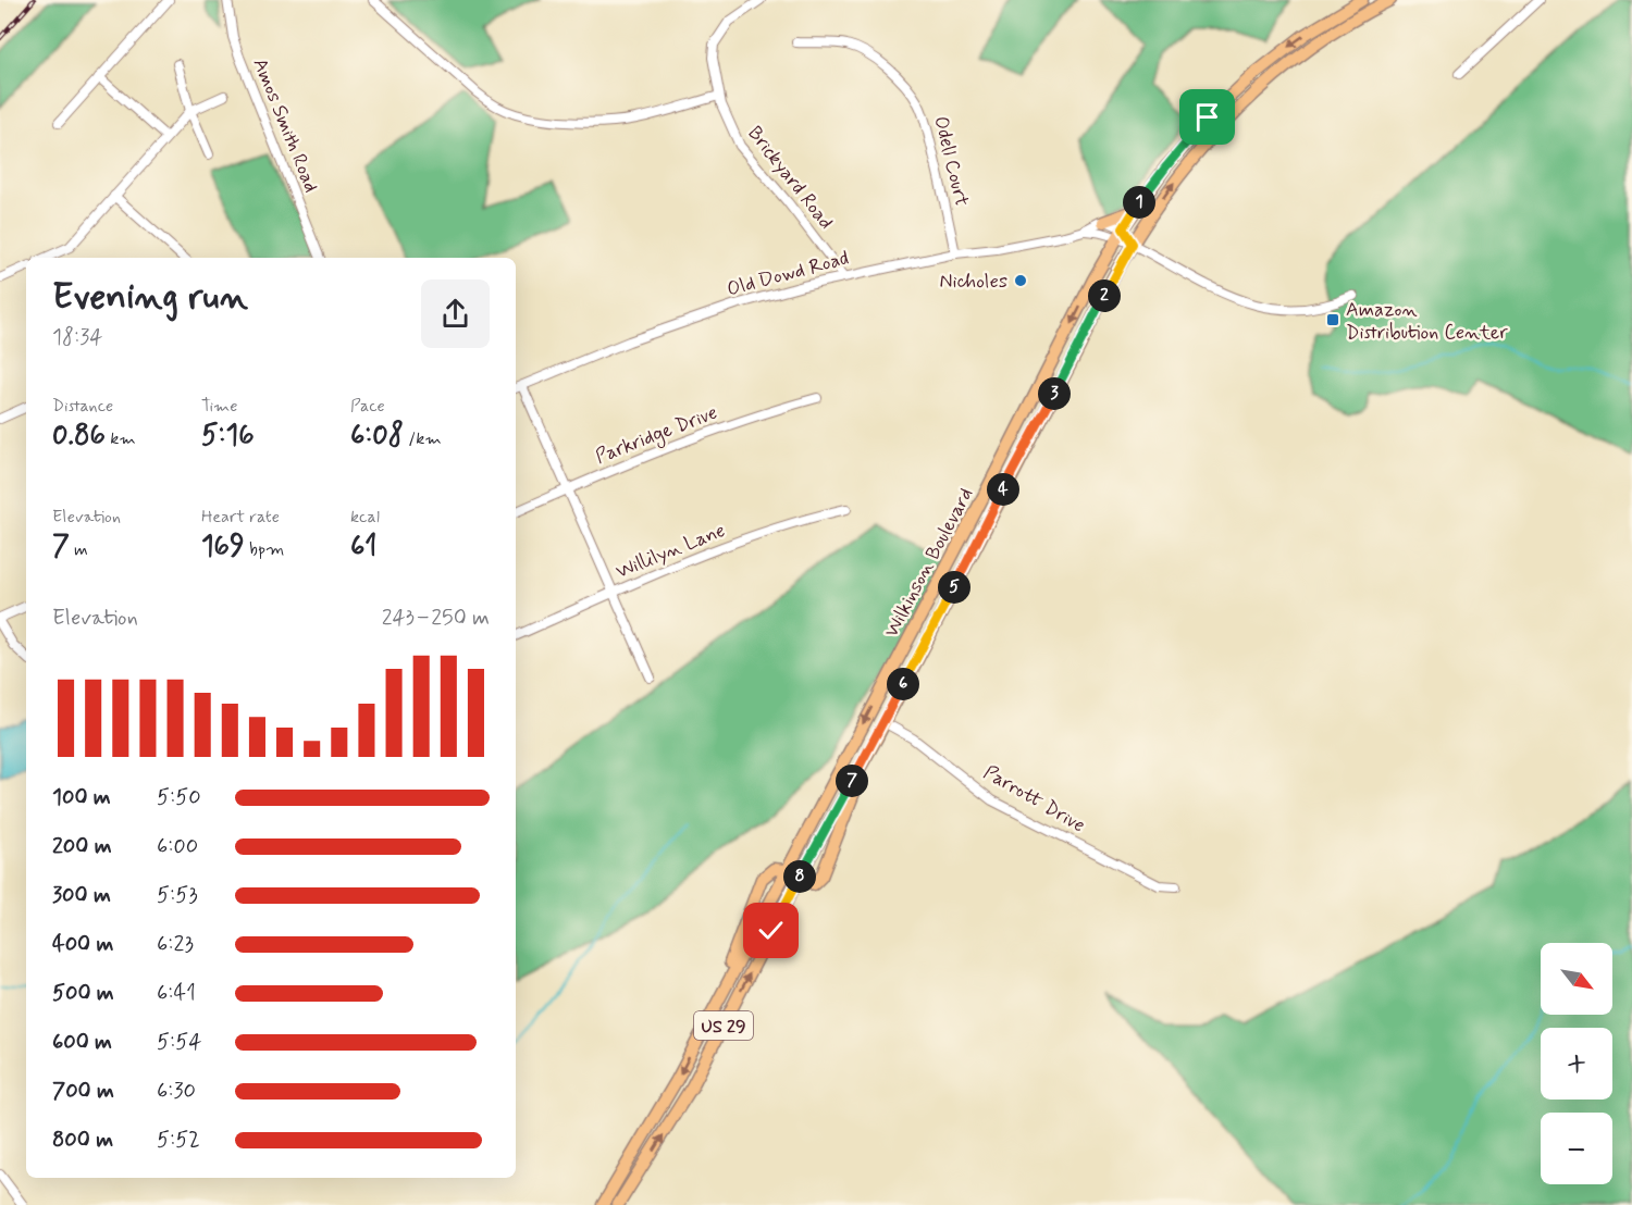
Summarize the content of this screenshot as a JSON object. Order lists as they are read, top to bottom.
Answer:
{
  "streets": {
    "main road": ["Wilkinson Boulevard", "US 29"],
    "street": [
      "Amos Smith Road",
      "Odell Court",
      "Brickyard Road",
      "Old Dowd Road",
      "Parkridge Drive",
      "Willilyn Lane",
      "Parrott Drive"
    ]
  },
  "crossings": [
    ["Odell Court", "Old Dowd Road"],
    ["Brickyard Road", "Old Dowd Road"],
    ["Old Dowd Road", "Wilkinson Boulevard"],
    ["Wilkinson Boulevard", "Parrott Drive"]
  ],
  "places": {
    "other": ["Nicholes"],
    "transit": ["Amazon Distribution Center"]
  },
  "north": "bottom right",
  "page": {
    "pins": [
      "1",
      "2",
      "3",
      "4",
      "5",
      "6",
      "7",
      "8"
    ],
    "heading": ["Evening run", "18:34"],
    "stats": [
      ["Distance", "0.86 km"],
      ["Time", "5:16"],
      ["Pace", "6:08 /km"],
      ["Elevation", "7 m"],
      ["Heart rate", "169 bpm"],
      ["kcal", "61"]
    ],
    "chart": ["Elevation", "243–250 m"],
    "list": [
      {
        "name": "100 m",
        "note": "5:50"
      },
      {
        "name": "200 m",
        "note": "6:00"
      },
      {
        "name": "300 m",
        "note": "5:53"
      },
      {
        "name": "400 m",
        "note": "6:23"
      },
      {
        "name": "500 m",
        "note": "6:41"
      },
      {
        "name": "600 m",
        "note": "5:54"
      },
      {
        "name": "700 m",
        "note": "6:30"
      },
      {
        "name": "800 m",
        "note": "5:52"
      }
    ],
    "map_buttons": ["+", "−"]
  }
}
